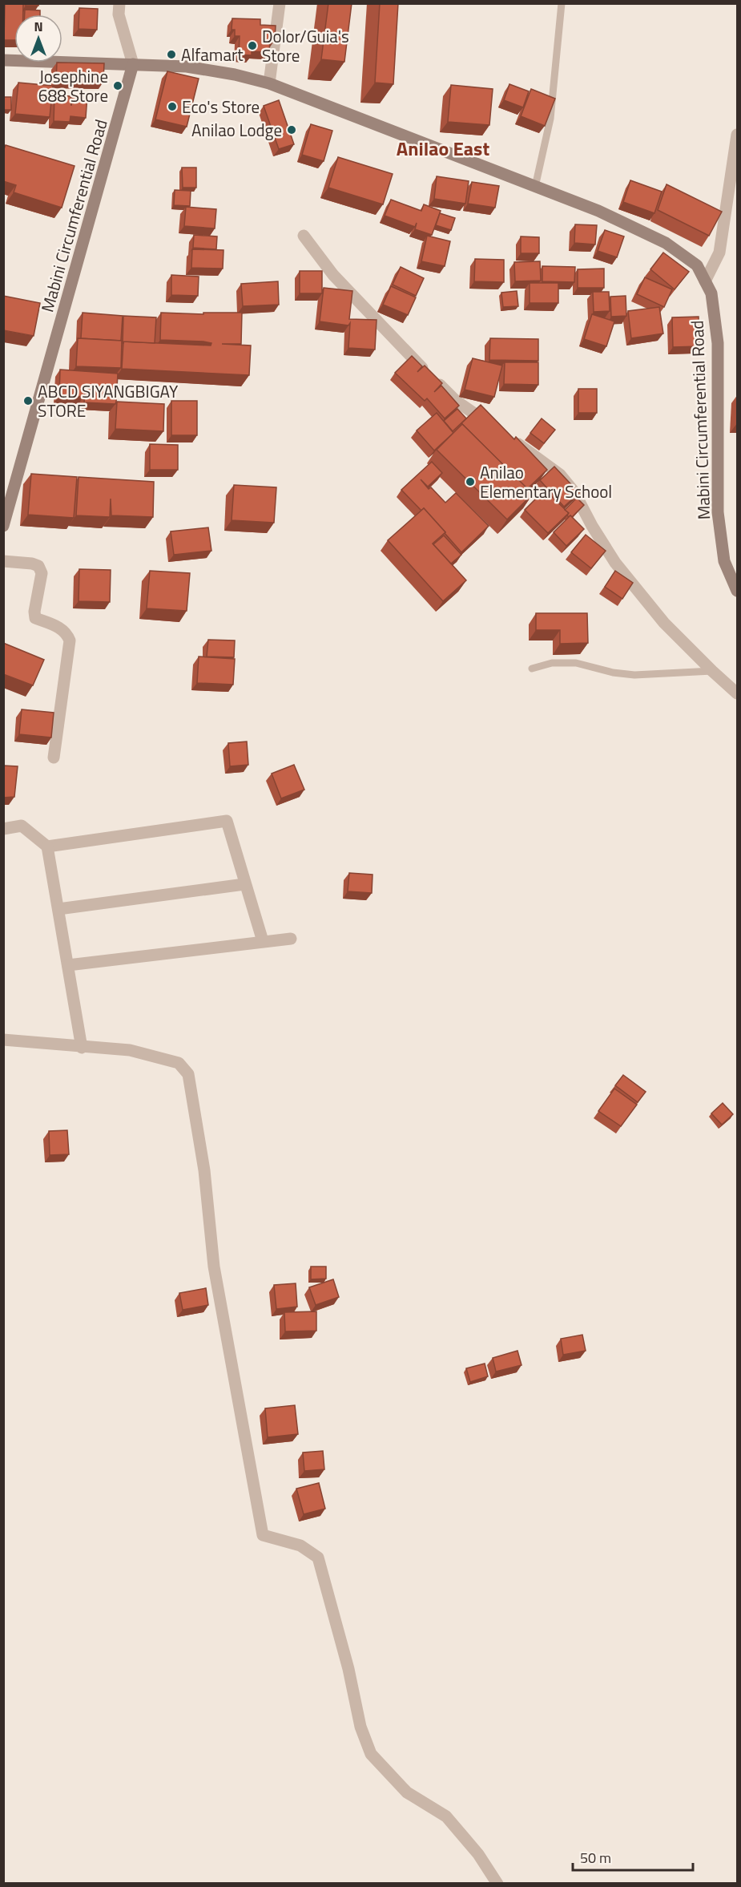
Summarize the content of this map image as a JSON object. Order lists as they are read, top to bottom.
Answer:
{
  "streets": {
    "main road": ["Mabini Circumferential Road"]
  },
  "districts": ["Anilao East"],
  "places": [
    "Dolor/Guia's Store",
    "Alfamart",
    "Josephine 688 Store",
    "Eco's Store",
    "Anilao Lodge",
    "ABCD SIYANGBIGAY STORE",
    "Anilao Elementary School"
  ],
  "scale_bar": "50 m",
  "north": "top"
}
